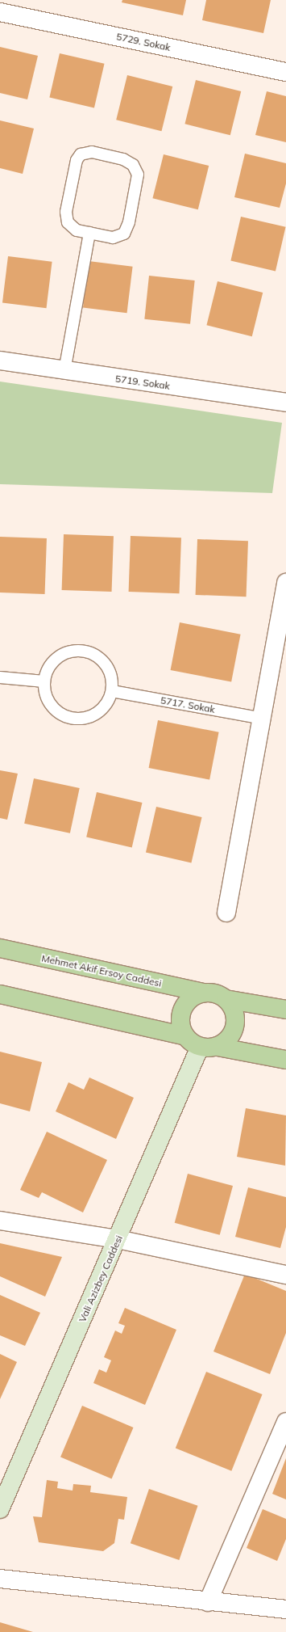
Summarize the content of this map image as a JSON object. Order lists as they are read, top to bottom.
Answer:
{
  "streets": {
    "main road": ["Mehmet Akif Ersoy Caddesi"],
    "street": ["5729. Sokak", "5719. Sokak", "Vali Azizbey Caddesi"],
    "lane": ["5717. Sokak"]
  },
  "crossings": [
    ["Mehmet Akif Ersoy Caddesi", "Vali Azizbey Caddesi"]
  ]
}
